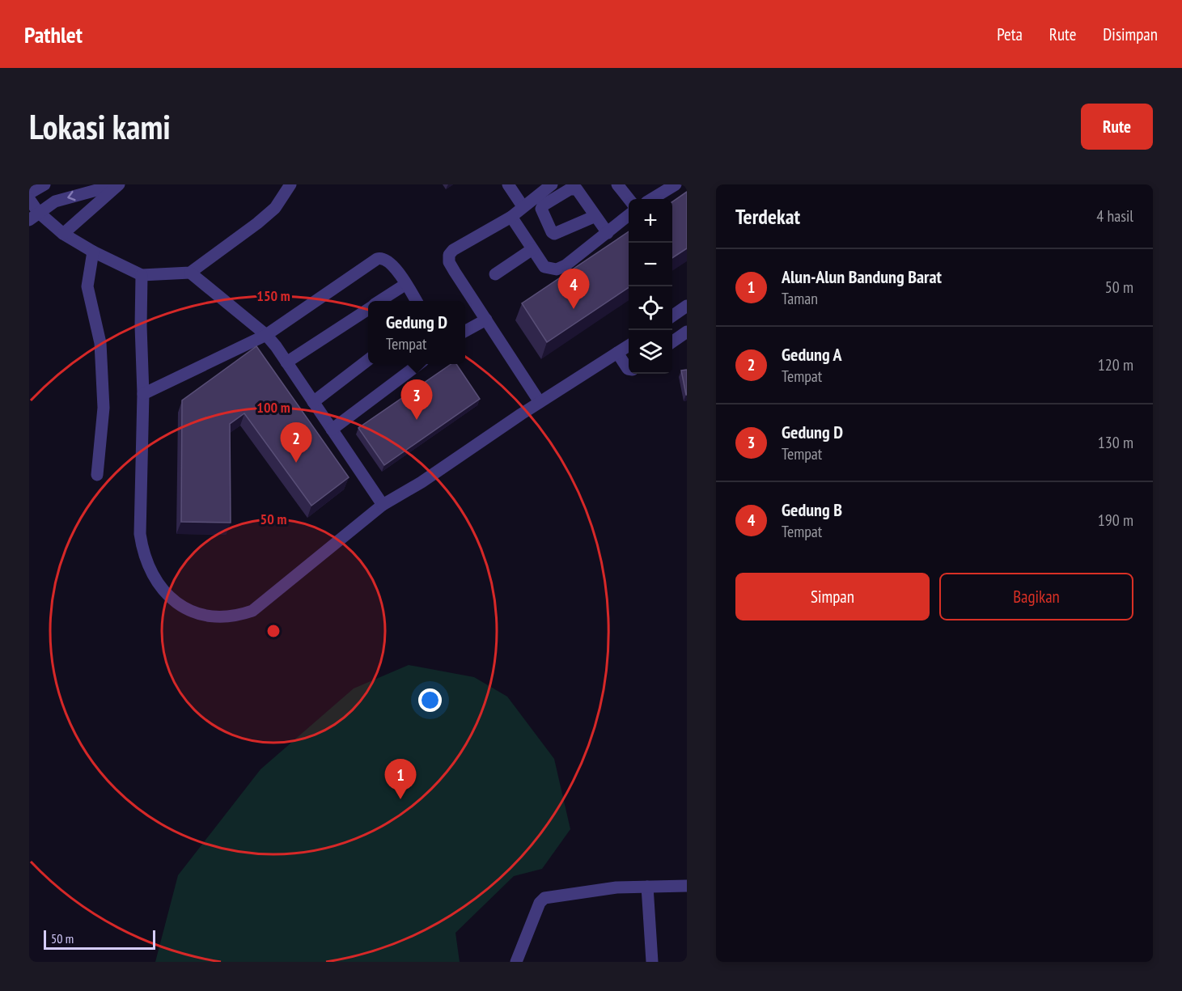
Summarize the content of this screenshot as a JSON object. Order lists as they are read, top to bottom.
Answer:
{
  "scale_bar": "50 m",
  "page": {
    "header": "Pathlet",
    "nav": ["Peta", "Rute", "Disimpan"],
    "buttons": [
      "Rute",
      ["Simpan", "Bagikan"]
    ],
    "title": "Lokasi kami",
    "heading": ["Terdekat", "4 hasil"],
    "map_buttons": ["+", "−"],
    "list": [
      {
        "mark": "1",
        "name": "Alun-Alun Bandung Barat",
        "note": "Taman",
        "value": "50 m"
      },
      {
        "mark": "2",
        "name": "Gedung A",
        "note": "Tempat",
        "value": "120 m"
      },
      {
        "mark": "3",
        "name": "Gedung D",
        "note": "Tempat",
        "value": "130 m"
      },
      {
        "mark": "4",
        "name": "Gedung B",
        "note": "Tempat",
        "value": "190 m"
      }
    ],
    "pins": [
      "4",
      "3",
      "2",
      "1"
    ],
    "popup": ["Gedung D", "Tempat"],
    "scale": "50 m"
  },
  "rings": ["150 m", "100 m", "50 m"]
}
